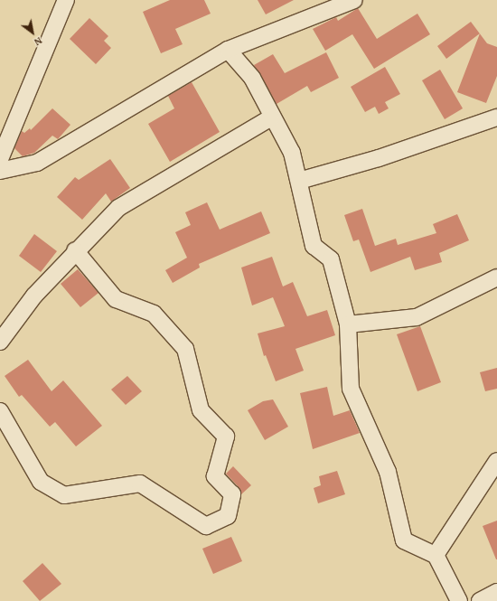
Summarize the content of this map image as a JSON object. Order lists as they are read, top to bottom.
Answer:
{
  "north": "bottom right"
}
